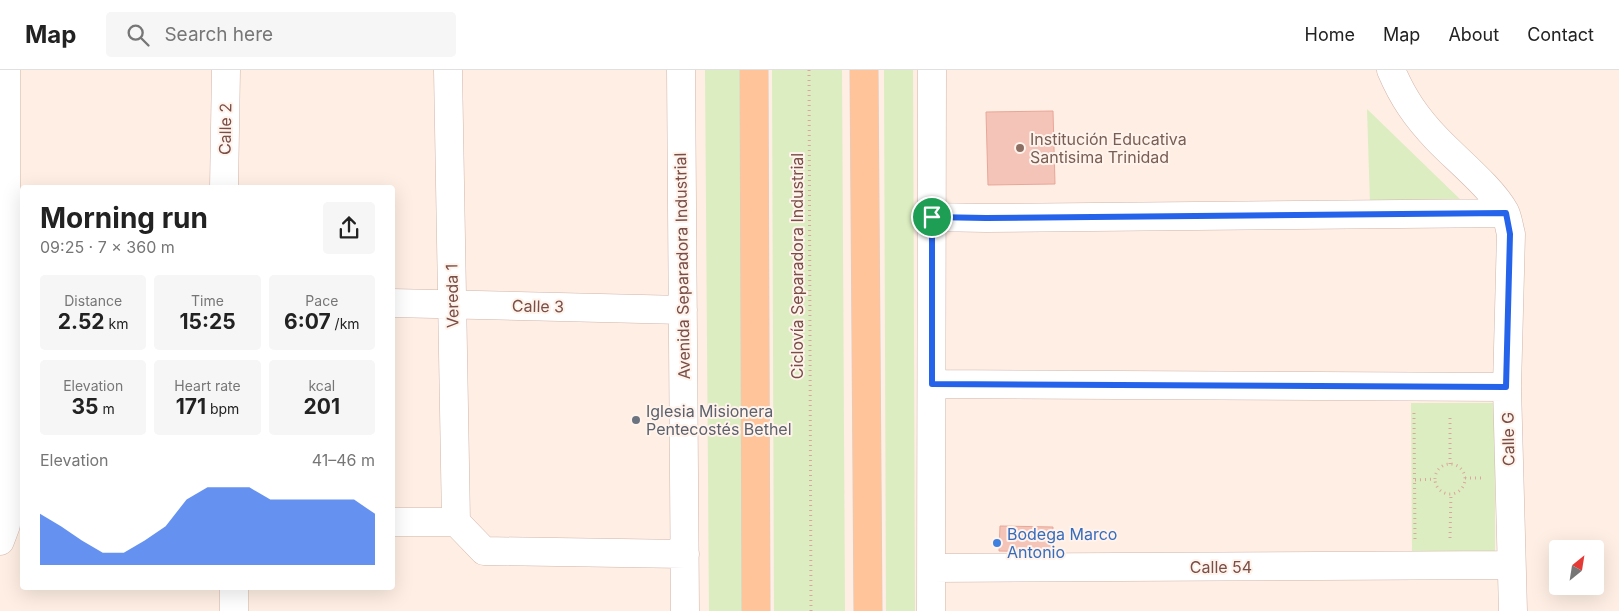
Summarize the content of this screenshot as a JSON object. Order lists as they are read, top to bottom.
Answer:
{
  "streets": {
    "street": [
      "Calle 2",
      "Avenida Separadora Industrial",
      "Vereda 1",
      "Calle 3",
      "Calle G",
      "Calle 54"
    ],
    "path": ["Ciclovía Separadora Industrial"]
  },
  "crossings": [
    ["Avenida Separadora Industrial", "Calle 3"],
    ["Vereda 1", "Calle 3"],
    ["Calle G", "Calle 54"]
  ],
  "places": ["Institución Educativa Santisima Trinidad", "Iglesia Misionera Pentecostés Bethel", "Bodega Marco Antonio"],
  "north": "top right",
  "page": {
    "header": "Map",
    "search": "Search here",
    "nav": [
      "Home",
      "Map",
      "About",
      "Contact"
    ],
    "heading": ["Morning run", "09:25 · 7 × 360 m"],
    "stats": [
      ["Distance", "2.52 km"],
      ["Time", "15:25"],
      ["Pace", "6:07 /km"],
      ["Elevation", "35 m"],
      ["Heart rate", "171 bpm"],
      ["kcal", "201"]
    ],
    "chart": ["Elevation", "41–46 m"]
  }
}
